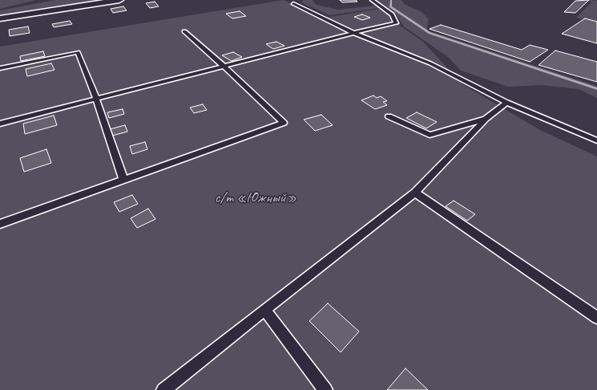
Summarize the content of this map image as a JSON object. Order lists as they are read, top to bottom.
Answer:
{
  "parks": ["с/т «Южный»"]
}
